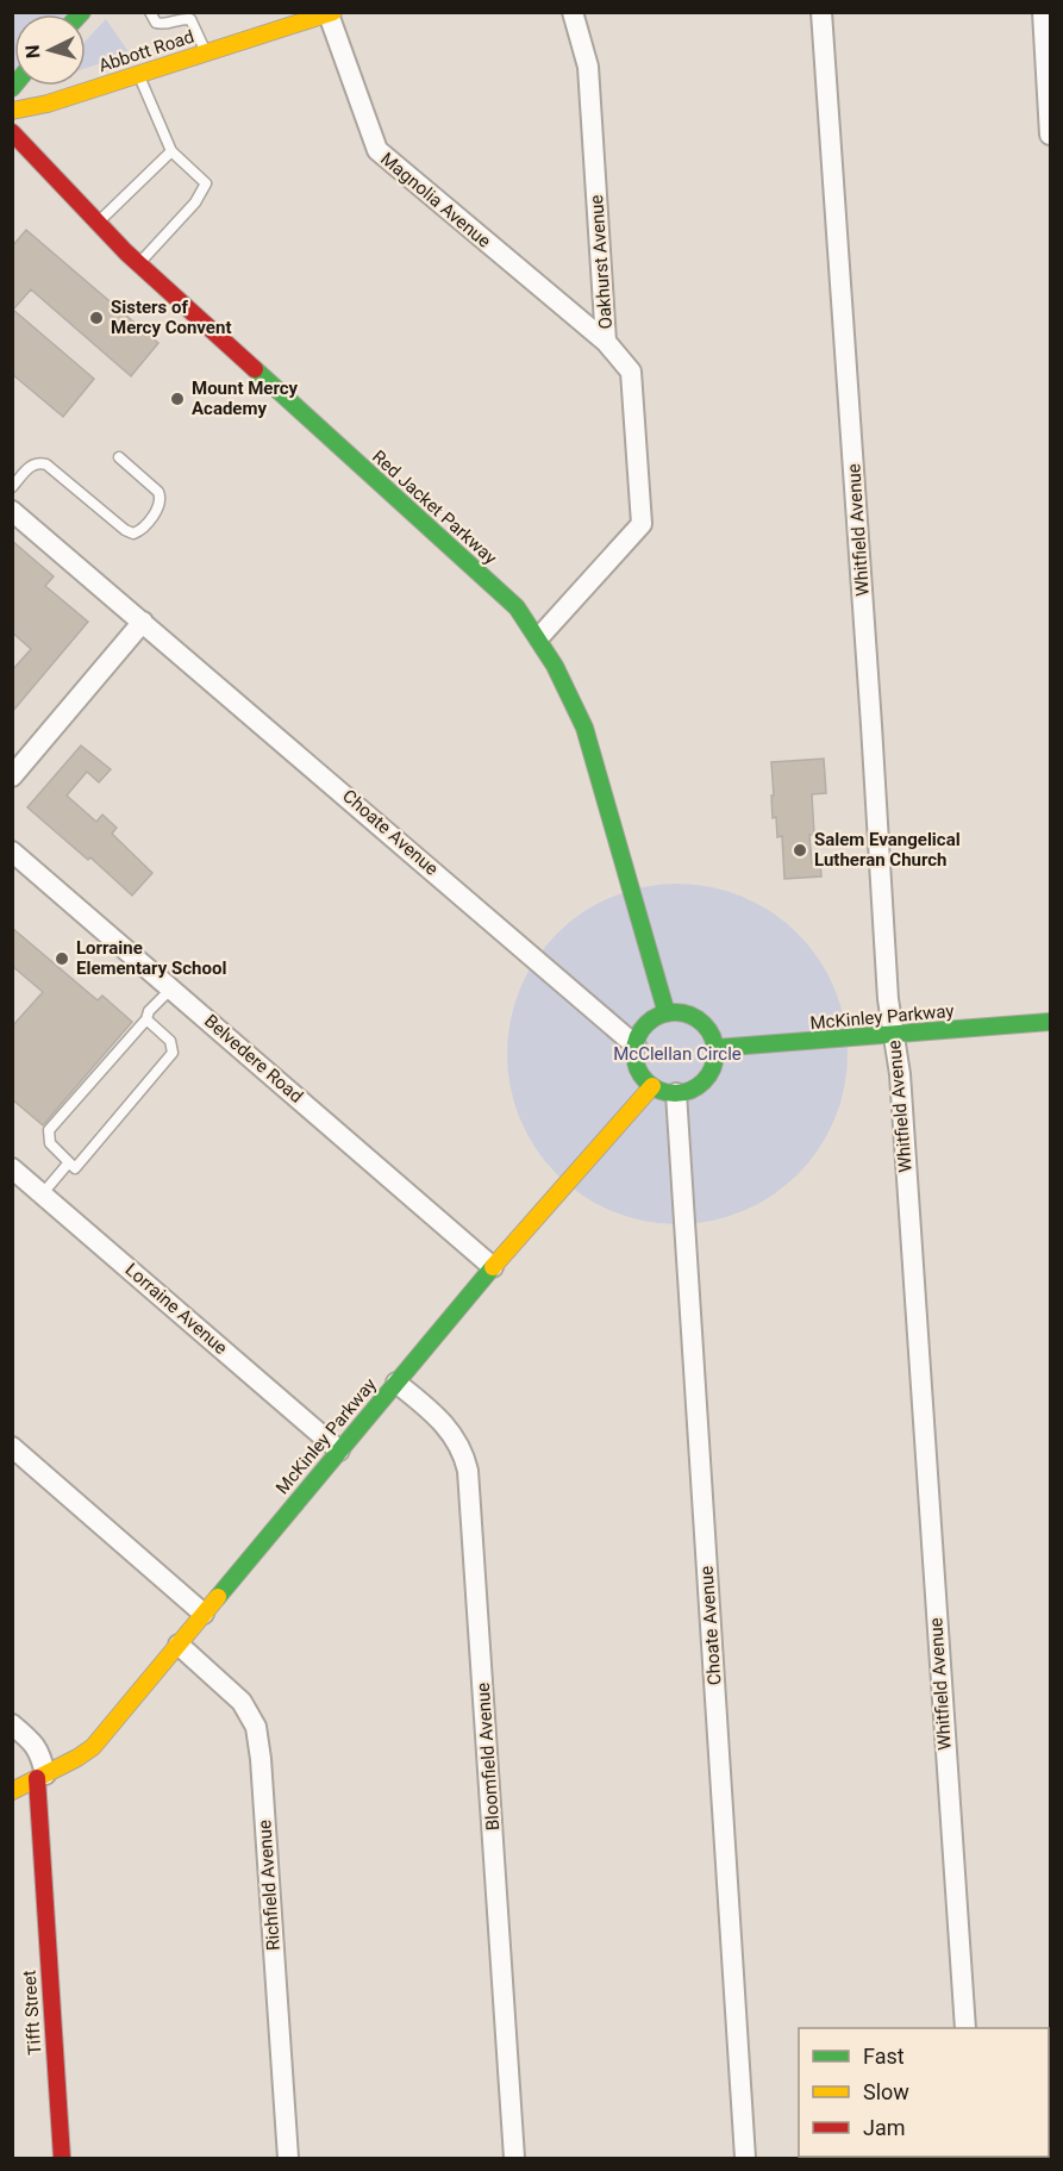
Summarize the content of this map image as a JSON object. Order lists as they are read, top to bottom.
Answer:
{
  "streets": {
    "street": [
      "Abbott Road",
      "Magnolia Avenue",
      "Oakhurst Avenue",
      "Red Jacket Parkway",
      "Whitfield Avenue",
      "Choate Avenue",
      "McKinley Parkway",
      "Belvedere Road",
      "Lorraine Avenue",
      "Bloomfield Avenue",
      "Richfield Avenue",
      "Tifft Street"
    ]
  },
  "crossings": [
    ["Abbott Road", "Magnolia Avenue"],
    ["Magnolia Avenue", "Oakhurst Avenue"],
    ["Oakhurst Avenue", "Red Jacket Parkway"],
    ["Red Jacket Parkway", "Choate Avenue"],
    ["Red Jacket Parkway", "McKinley Parkway"],
    ["Whitfield Avenue", "McKinley Parkway"],
    ["Choate Avenue", "McKinley Parkway"],
    ["McKinley Parkway", "Belvedere Road"],
    ["McKinley Parkway", "Lorraine Avenue"],
    ["McKinley Parkway", "Bloomfield Avenue"],
    ["McKinley Parkway", "Richfield Avenue"],
    ["McKinley Parkway", "Tifft Street"]
  ],
  "parks": ["McClellan Circle"],
  "places": [
    "Sisters of Mercy Convent",
    "Mount Mercy Academy",
    "Salem Evangelical Lutheran Church",
    "Lorraine Elementary School"
  ],
  "legend": ["Fast", "Slow", "Jam"],
  "north": "left"
}
